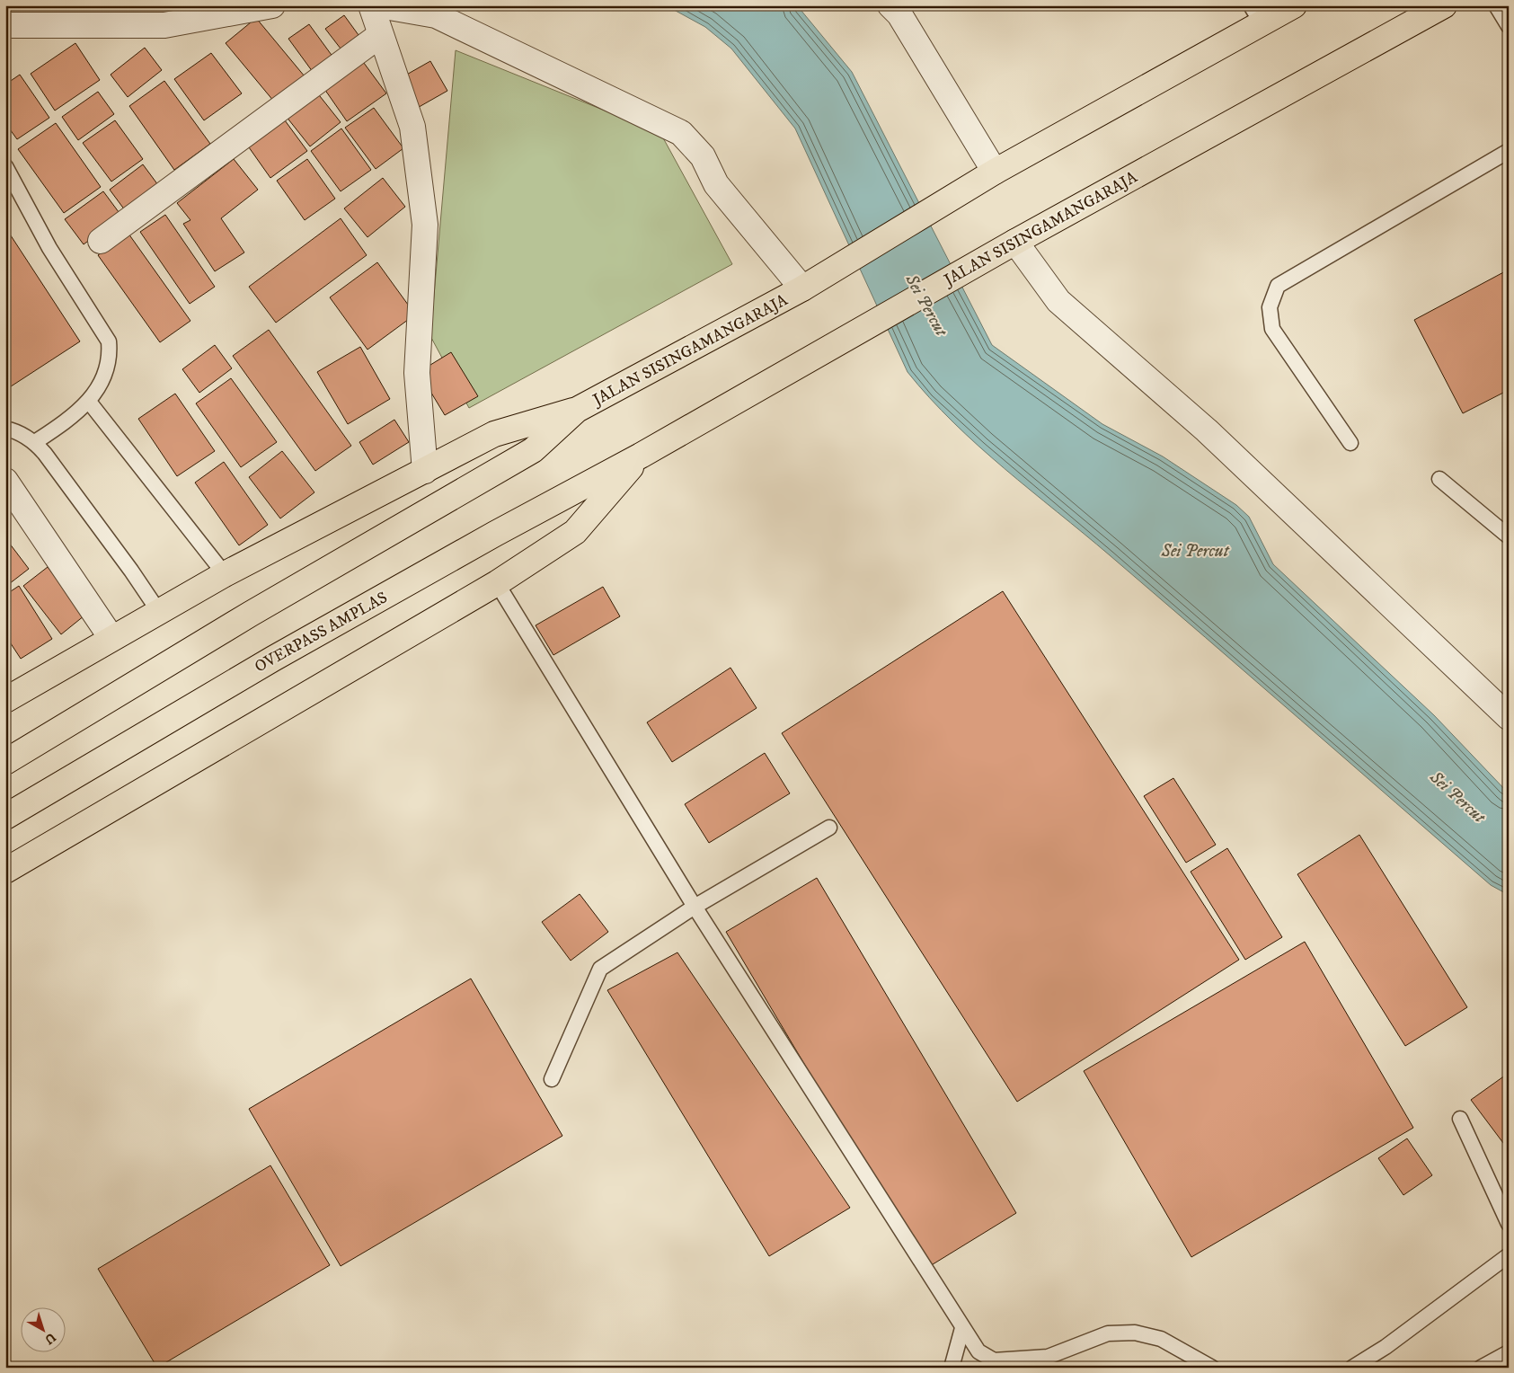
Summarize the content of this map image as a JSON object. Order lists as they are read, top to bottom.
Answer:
{
  "streets": {
    "highway": ["JALAN SISINGAMANGARAJA", "OVERPASS AMPLAS"]
  },
  "crossings": [
    ["JALAN SISINGAMANGARAJA", "OVERPASS AMPLAS"]
  ],
  "water": ["Sei Percut"],
  "north": "bottom right"
}
